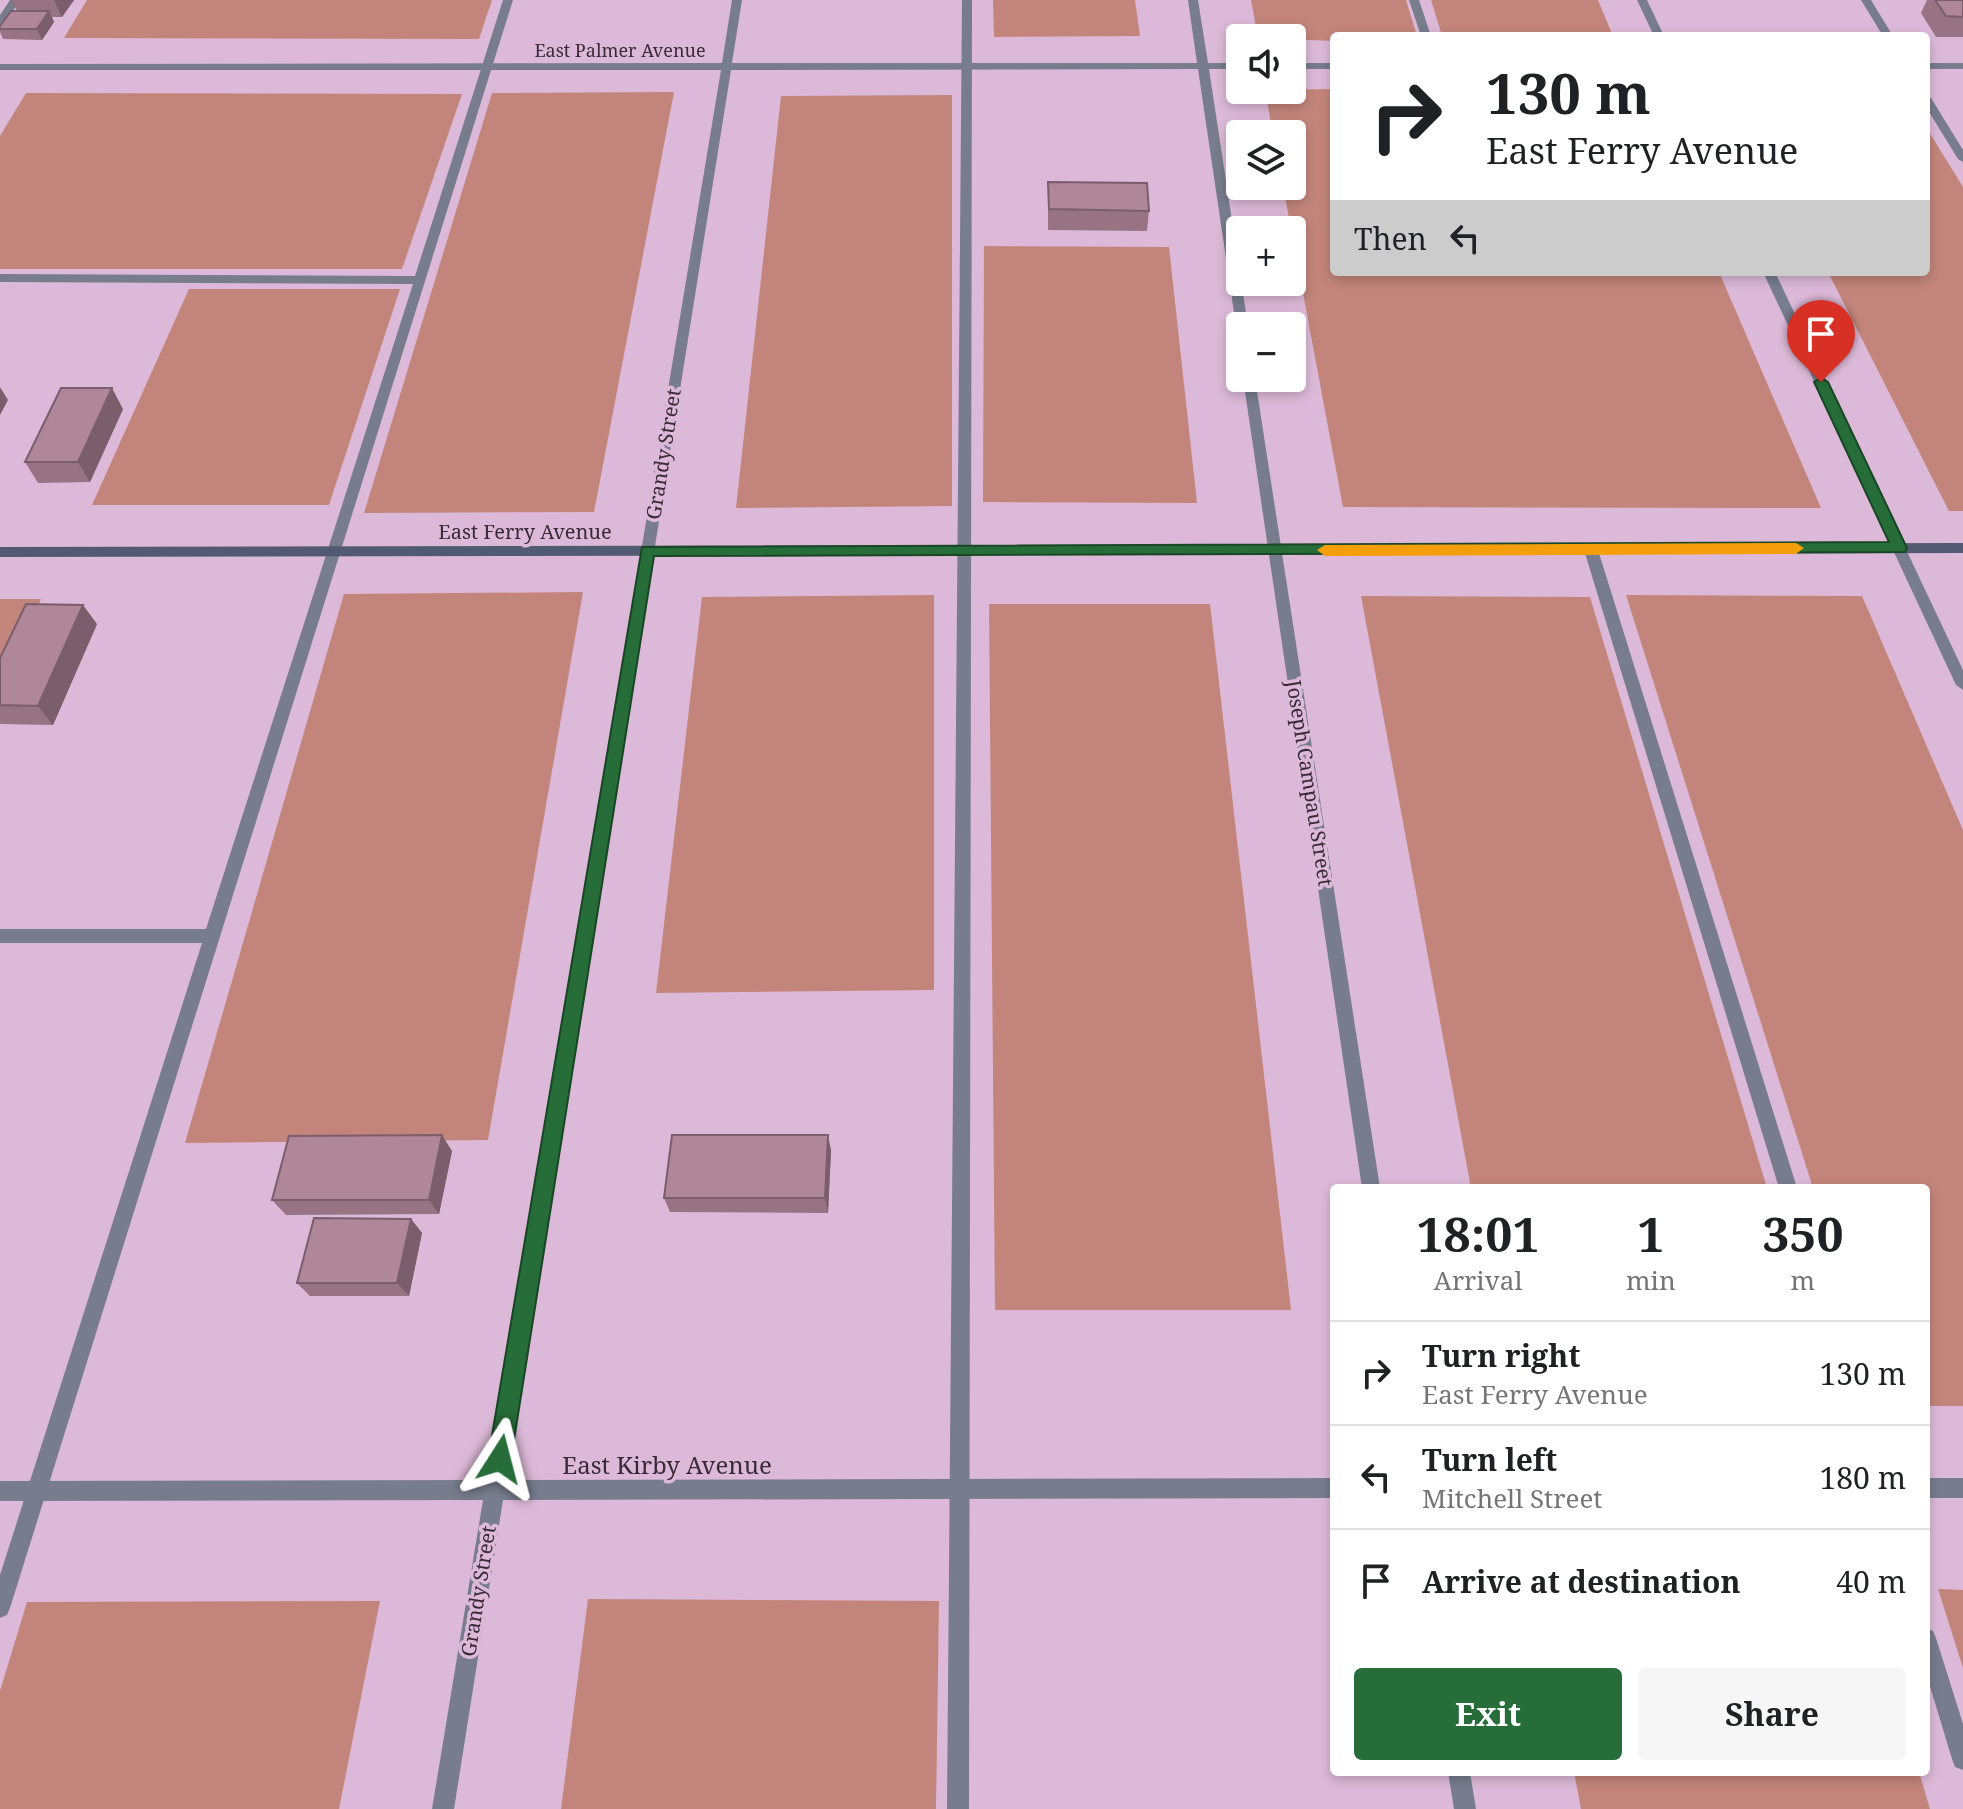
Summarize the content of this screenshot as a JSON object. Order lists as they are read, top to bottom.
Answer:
{
  "streets": {
    "street": [
      "East Palmer Avenue",
      "Grandy Street",
      "East Ferry Avenue",
      "Joseph Campau Street",
      "East Kirby Avenue"
    ]
  },
  "crossings": [
    ["East Palmer Avenue", "Grandy Street"],
    ["Grandy Street", "East Ferry Avenue"],
    ["Grandy Street", "East Kirby Avenue"],
    ["East Ferry Avenue", "Joseph Campau Street"]
  ],
  "page": {
    "map_buttons": ["+", "−"],
    "turn": ["130 m", "East Ferry Avenue"],
    "then": "Then",
    "eta": [
      "18:01",
      "Arrival",
      "1",
      "min",
      "350",
      "m"
    ],
    "list": [
      {
        "name": "Turn right",
        "note": "East Ferry Avenue",
        "value": "130 m"
      },
      {
        "name": "Turn left",
        "note": "Mitchell Street",
        "value": "180 m"
      },
      {
        "name": "Arrive at destination",
        "value": "40 m"
      }
    ],
    "buttons": ["Exit", "Share"]
  }
}
